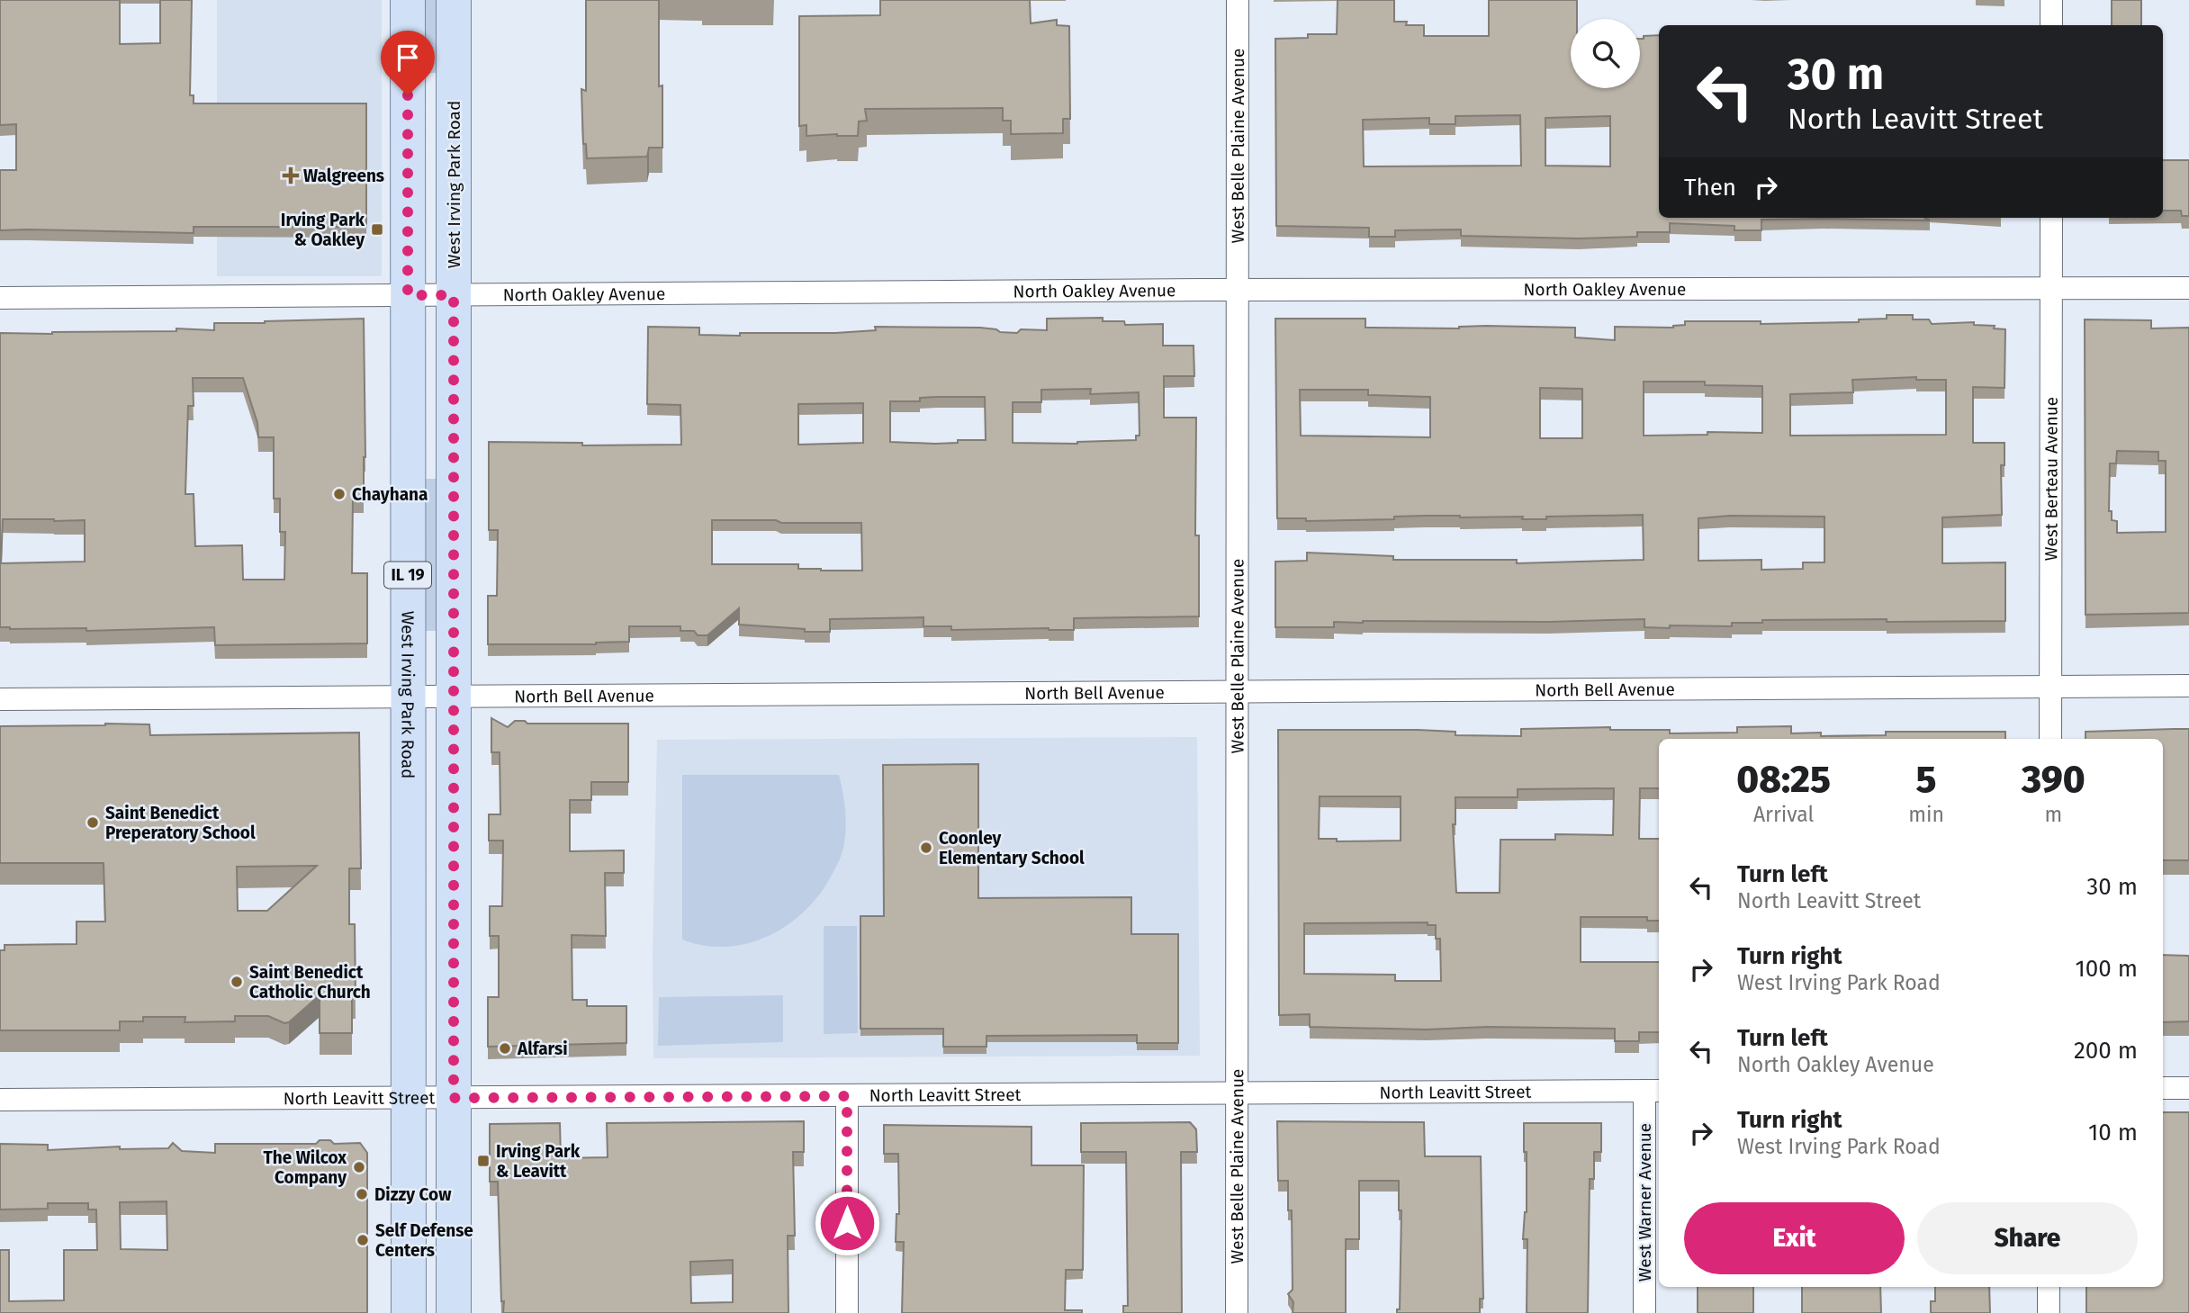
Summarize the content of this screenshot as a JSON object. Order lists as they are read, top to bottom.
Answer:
{
  "streets": {
    "main road": ["West Irving Park Road", "IL 19"],
    "street": [
      "West Belle Plaine Avenue",
      "North Oakley Avenue",
      "West Berteau Avenue",
      "North Bell Avenue",
      "North Leavitt Street",
      "West Warner Avenue"
    ]
  },
  "crossings": [
    ["West Belle Plaine Avenue", "North Oakley Avenue"],
    ["West Belle Plaine Avenue", "North Bell Avenue"],
    ["West Belle Plaine Avenue", "North Leavitt Street"],
    ["West Irving Park Road", "North Oakley Avenue"],
    ["West Irving Park Road", "North Bell Avenue"],
    ["West Irving Park Road", "North Leavitt Street"],
    ["North Oakley Avenue", "West Berteau Avenue"],
    ["West Berteau Avenue", "North Bell Avenue"],
    ["North Leavitt Street", "West Warner Avenue"]
  ],
  "places": {
    "health": ["Walgreens"],
    "transit": ["Irving Park & Oakley", "Irving Park & Leavitt"],
    "other": [
      "Chayhana",
      "Saint Benedict Preperatory School",
      "Coonley Elementary School",
      "Saint Benedict Catholic Church",
      "Alfarsi",
      "The Wilcox Company",
      "Dizzy Cow",
      "Self Defense Centers"
    ]
  },
  "page": {
    "turn": ["30 m", "North Leavitt Street"],
    "then": "Then",
    "eta": [
      "08:25",
      "Arrival",
      "5",
      "min",
      "390",
      "m"
    ],
    "list": [
      {
        "name": "Turn left",
        "note": "North Leavitt Street",
        "value": "30 m"
      },
      {
        "name": "Turn right",
        "note": "West Irving Park Road",
        "value": "100 m"
      },
      {
        "name": "Turn left",
        "note": "North Oakley Avenue",
        "value": "200 m"
      },
      {
        "name": "Turn right",
        "note": "West Irving Park Road",
        "value": "10 m"
      }
    ],
    "buttons": ["Exit", "Share"]
  }
}
